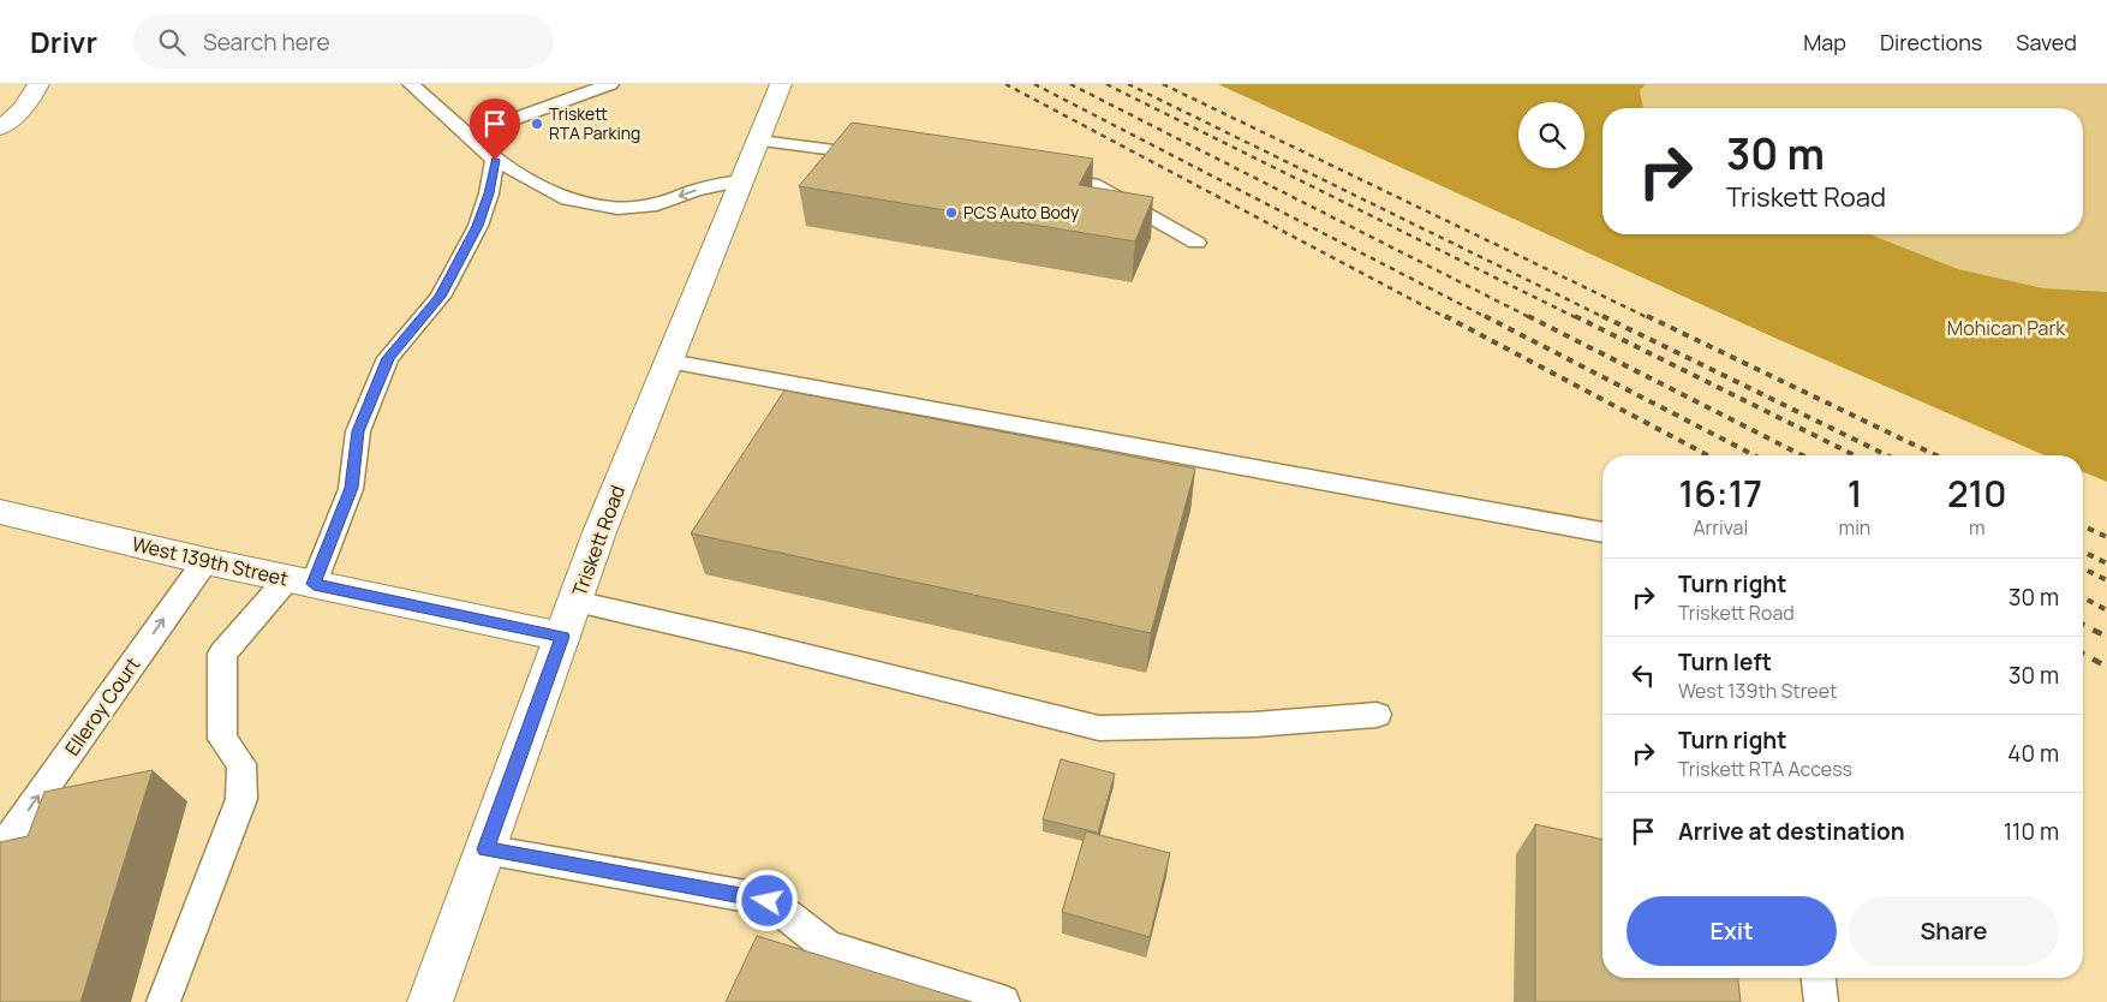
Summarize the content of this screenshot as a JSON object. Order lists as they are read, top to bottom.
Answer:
{
  "streets": {
    "main road": ["Triskett Road", "West 139th Street"],
    "lane": ["Elleroy Court"]
  },
  "crossings": [
    ["Triskett Road", "West 139th Street"],
    ["West 139th Street", "Elleroy Court"]
  ],
  "one_way": ["Elleroy Court"],
  "parks": ["Mohican Park"],
  "places": ["Triskett RTA Parking", "PCS Auto Body"],
  "page": {
    "header": "Drivr",
    "search": "Search here",
    "nav": ["Map", "Directions", "Saved"],
    "turn": ["30 m", "Triskett Road"],
    "eta": [
      "16:17",
      "Arrival",
      "1",
      "min",
      "210",
      "m"
    ],
    "list": [
      {
        "name": "Turn right",
        "note": "Triskett Road",
        "value": "30 m"
      },
      {
        "name": "Turn left",
        "note": "West 139th Street",
        "value": "30 m"
      },
      {
        "name": "Turn right",
        "note": "Triskett RTA Access",
        "value": "40 m"
      },
      {
        "name": "Arrive at destination",
        "value": "110 m"
      }
    ],
    "buttons": ["Exit", "Share"]
  }
}
